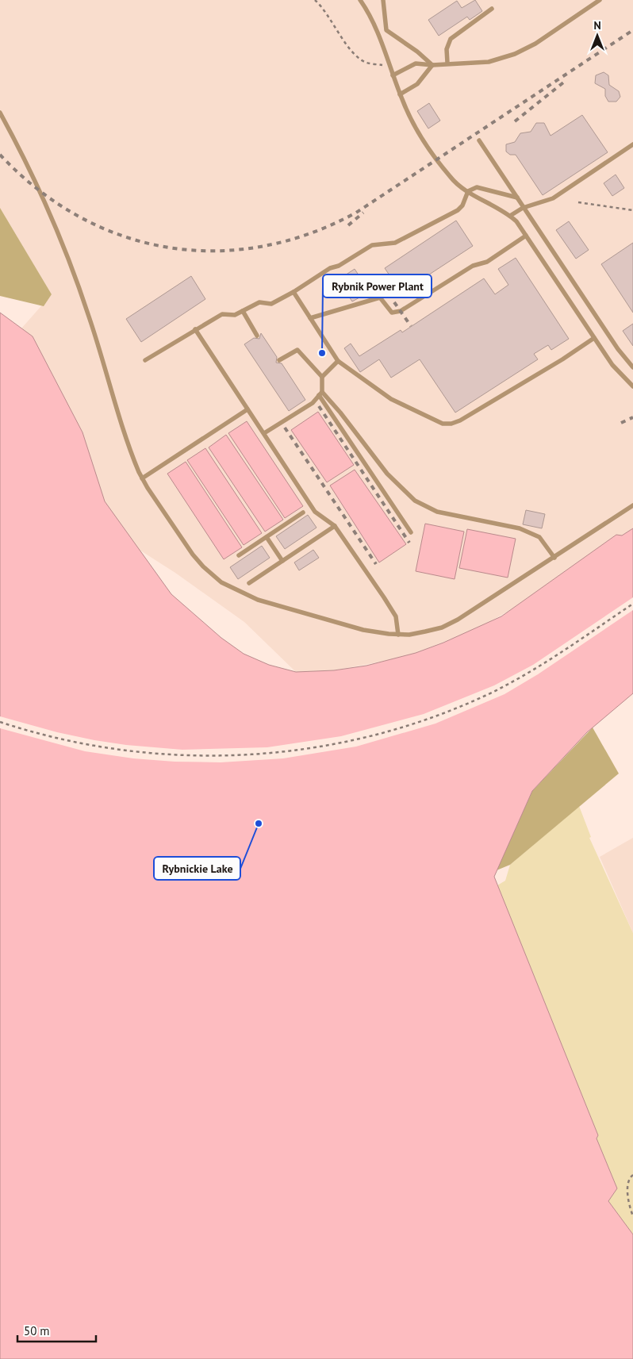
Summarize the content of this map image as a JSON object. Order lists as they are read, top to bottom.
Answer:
{
  "places": ["Rybnik Power Plant", "Rybnickie Lake"],
  "scale_bar": "50 m",
  "north": "top"
}
